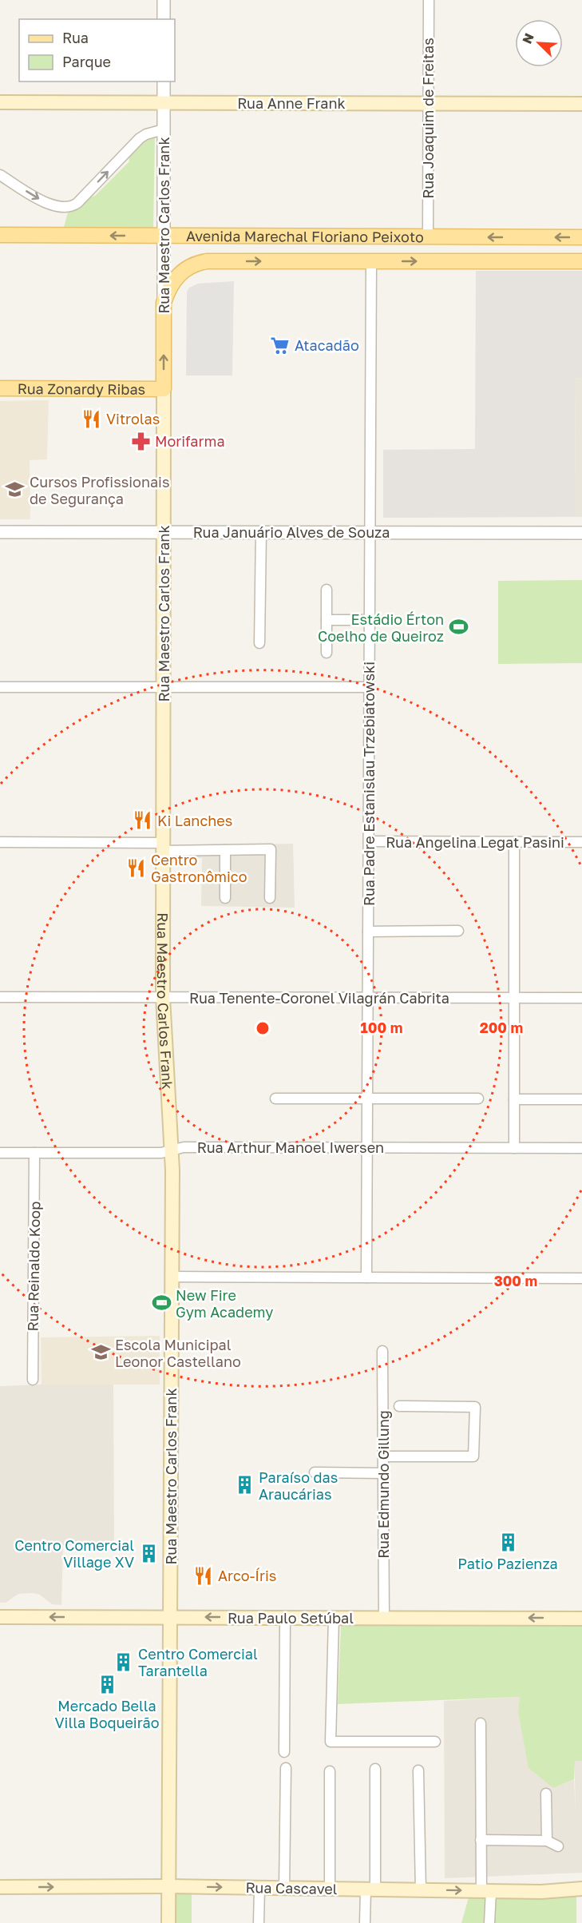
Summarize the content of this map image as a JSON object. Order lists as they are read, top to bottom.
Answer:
{
  "streets": {
    "main road": [
      "Rua Anne Frank",
      "Rua Maestro Carlos Frank",
      "Avenida Marechal Floriano Peixoto",
      "Rua Zonardy Ribas",
      "Rua Paulo Setúbal",
      "Rua Cascavel"
    ],
    "street": [
      "Rua Joaquim de Freitas",
      "Rua Januário Alves de Souza",
      "Rua Padre Estanislau Trzebiatowski",
      "Rua Angelina Legat Pasini",
      "Rua Tenente-Coronel Vilagrán Cabrita",
      "Rua Arthur Manoel Iwersen",
      "Rua Reinaldo Koop",
      "Rua Edmundo Gillung"
    ]
  },
  "crossings": [
    ["Rua Anne Frank", "Rua Joaquim de Freitas"],
    ["Rua Anne Frank", "Rua Maestro Carlos Frank"],
    ["Rua Joaquim de Freitas", "Avenida Marechal Floriano Peixoto"],
    ["Rua Maestro Carlos Frank", "Avenida Marechal Floriano Peixoto"],
    ["Rua Maestro Carlos Frank", "Rua Zonardy Ribas"],
    ["Rua Maestro Carlos Frank", "Rua Januário Alves de Souza"],
    ["Rua Maestro Carlos Frank", "Rua Tenente-Coronel Vilagrán Cabrita"],
    ["Rua Maestro Carlos Frank", "Rua Arthur Manoel Iwersen"],
    ["Rua Maestro Carlos Frank", "Rua Paulo Setúbal"],
    ["Rua Maestro Carlos Frank", "Rua Cascavel"],
    ["Avenida Marechal Floriano Peixoto", "Rua Padre Estanislau Trzebiatowski"],
    ["Rua Januário Alves de Souza", "Rua Padre Estanislau Trzebiatowski"],
    ["Rua Padre Estanislau Trzebiatowski", "Rua Angelina Legat Pasini"],
    ["Rua Padre Estanislau Trzebiatowski", "Rua Tenente-Coronel Vilagrán Cabrita"],
    ["Rua Padre Estanislau Trzebiatowski", "Rua Arthur Manoel Iwersen"],
    ["Rua Arthur Manoel Iwersen", "Rua Reinaldo Koop"],
    ["Rua Edmundo Gillung", "Rua Paulo Setúbal"]
  ],
  "one_way": ["Rua Paulo Setúbal", "Rua Cascavel"],
  "places": {
    "supermarket": ["Atacadão"],
    "restaurant": [
      "Vitrolas",
      "Ki Lanches",
      "Centro Gastronômico",
      "Arco-Íris"
    ],
    "pharmacy": ["Morifarma"],
    "school or university": ["Cursos Profissionais de Segurança", "Escola Municipal Leonor Castellano"],
    "sports": ["Estádio Érton Coelho de Queiroz", "New Fire Gym Academy"],
    "building": [
      "Paraíso das Araucárias",
      "Patio Pazienza",
      "Centro Comercial Village XV",
      "Centro Comercial Tarantella",
      "Mercado Bella Villa Boqueirão"
    ]
  },
  "legend": ["Rua", "Parque"],
  "north": "top left",
  "rings": ["100 m", "200 m", "300 m"]
}
